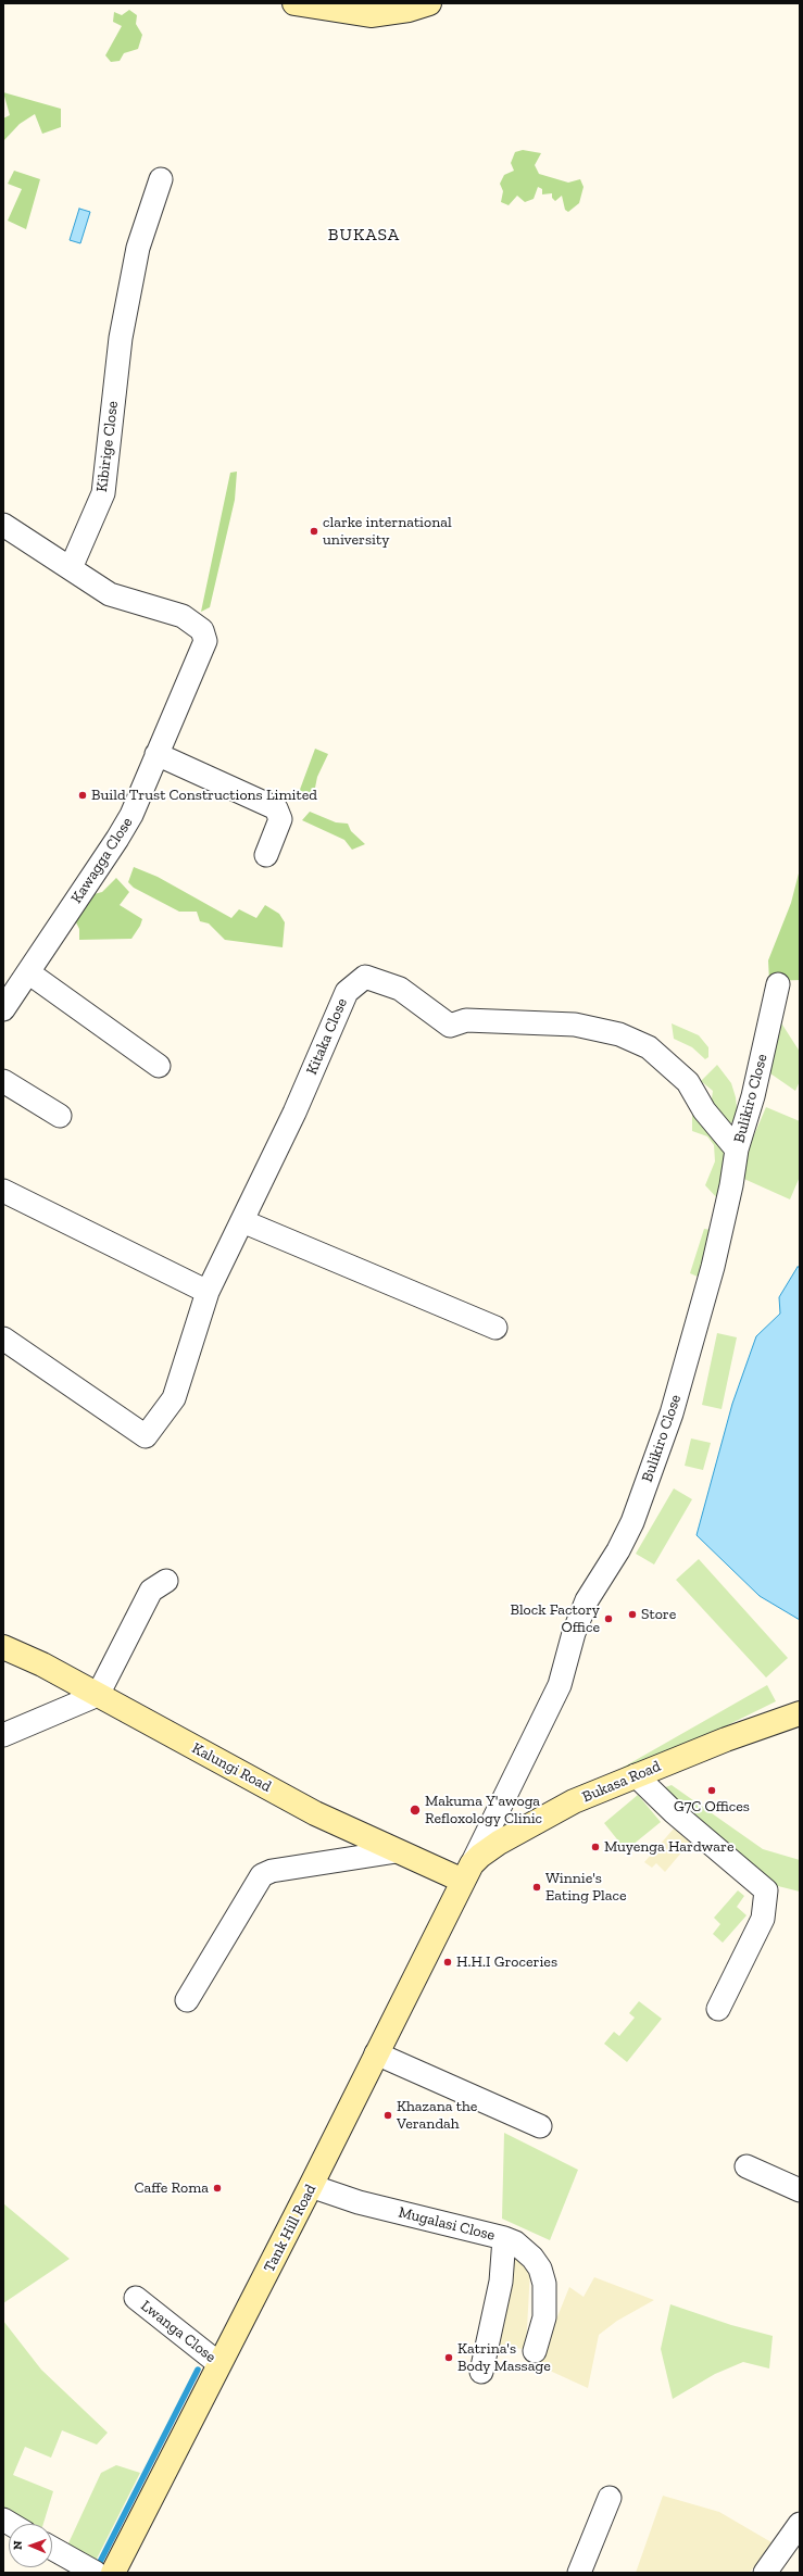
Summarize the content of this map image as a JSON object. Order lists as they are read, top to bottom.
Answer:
{
  "streets": {
    "street": [
      "Kibirige Close",
      "Kawagga Close",
      "Kitaka Close",
      "Bulikiro Close",
      "Kalungi Road",
      "Bukasa Road",
      "Mugalasi Close",
      "Tank Hill Road",
      "Lwanga Close"
    ]
  },
  "crossings": [
    ["Kibirige Close", "Kawagga Close"],
    ["Kitaka Close", "Bulikiro Close"],
    ["Bulikiro Close", "Kalungi Road"],
    ["Bulikiro Close", "Bukasa Road"],
    ["Bulikiro Close", "Tank Hill Road"],
    ["Kalungi Road", "Bukasa Road"],
    ["Kalungi Road", "Tank Hill Road"],
    ["Bukasa Road", "Tank Hill Road"],
    ["Mugalasi Close", "Tank Hill Road"],
    ["Tank Hill Road", "Lwanga Close"]
  ],
  "districts": ["BUKASA"],
  "places": [
    "clarke international university",
    "Build Trust Constructions Limited",
    "Store",
    "Block Factory Office",
    "G7C Offices",
    "Makuma Y'awoga Refloxology Clinic",
    "Muyenga Hardware",
    "Winnie's Eating Place",
    "H.H.I Groceries",
    "Khazana the Verandah",
    "Caffe Roma",
    "Katrina's Body Massage"
  ],
  "north": "left"
}
